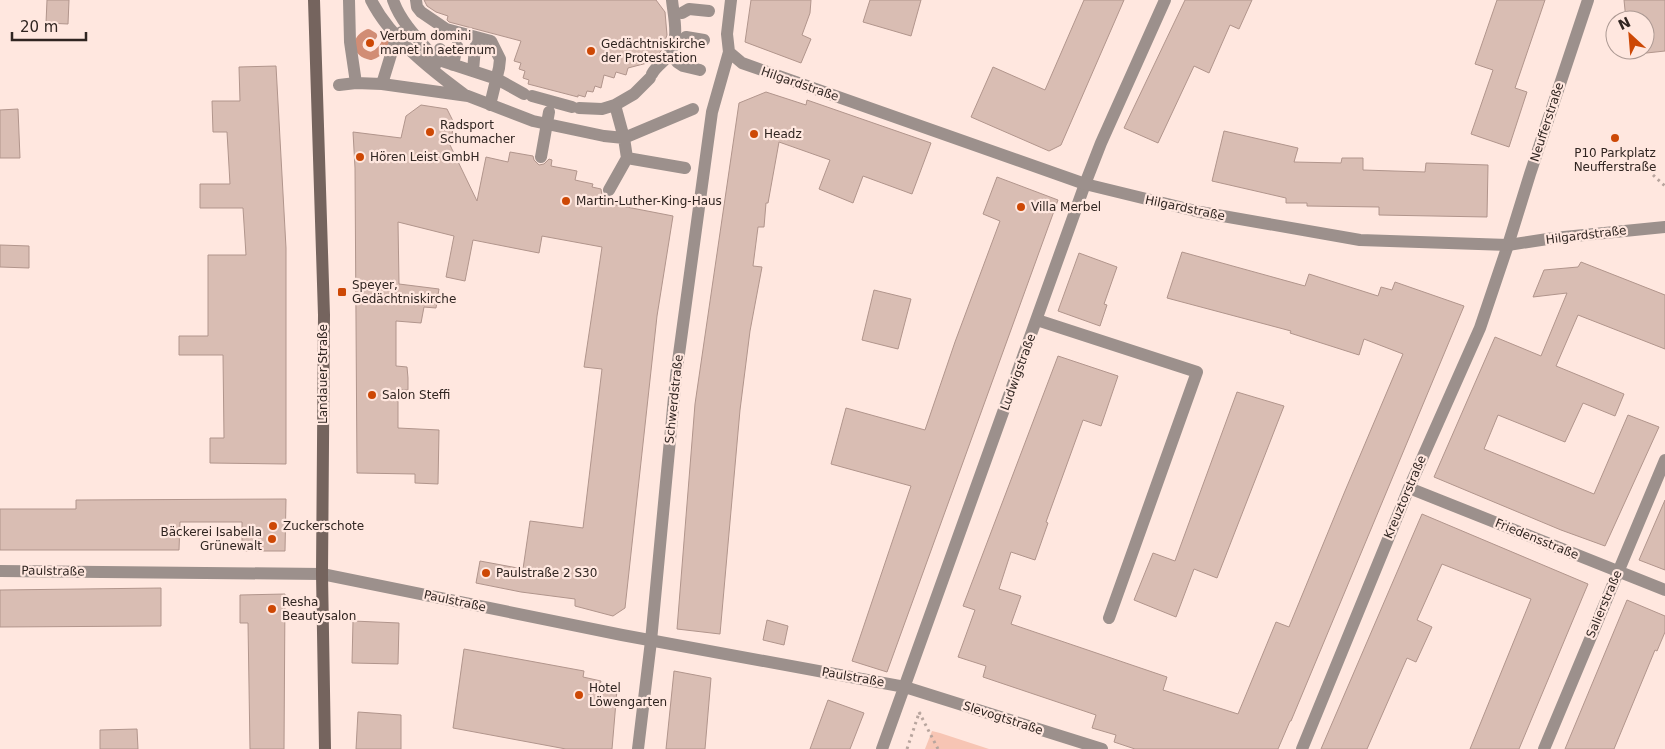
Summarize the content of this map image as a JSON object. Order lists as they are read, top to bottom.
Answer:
{
  "streets": {
    "main road": ["Landauer Straße"],
    "street": [
      "Hilgardstraße",
      "Neufferstraße",
      "Ludwigstraße",
      "Schwerdstraße",
      "Kreuztorstraße",
      "Friedensstraße",
      "Paulstraße",
      "Salierstraße",
      "Slevogtstraße"
    ]
  },
  "crossings": [
    ["Hilgardstraße", "Neufferstraße"],
    ["Hilgardstraße", "Ludwigstraße"],
    ["Hilgardstraße", "Schwerdstraße"],
    ["Hilgardstraße", "Kreuztorstraße"],
    ["Neufferstraße", "Kreuztorstraße"],
    ["Ludwigstraße", "Paulstraße"],
    ["Ludwigstraße", "Slevogtstraße"],
    ["Landauer Straße", "Paulstraße"],
    ["Schwerdstraße", "Paulstraße"],
    ["Kreuztorstraße", "Friedensstraße"],
    ["Friedensstraße", "Salierstraße"],
    ["Paulstraße", "Slevogtstraße"]
  ],
  "places": {
    "other": [
      "Verbum domini manet in aeternum",
      "Gedächtniskirche der Protestation",
      "Radsport Schumacher",
      "Headz",
      "P10 Parkplatz Neufferstraße",
      "Hören Leist GmbH",
      "Martin-Luther-King-Haus",
      "Villa Merbel",
      "Salon Steffi",
      "Zuckerschote",
      "Bäckerei Isabella Grünewalt",
      "Paulstraße 2 S30",
      "Resha Beautysalon",
      "Hotel Löwengarten"
    ],
    "transit": ["Speyer, Gedächtniskirche"]
  },
  "scale_bar": "20 m",
  "north": "top left"
}
